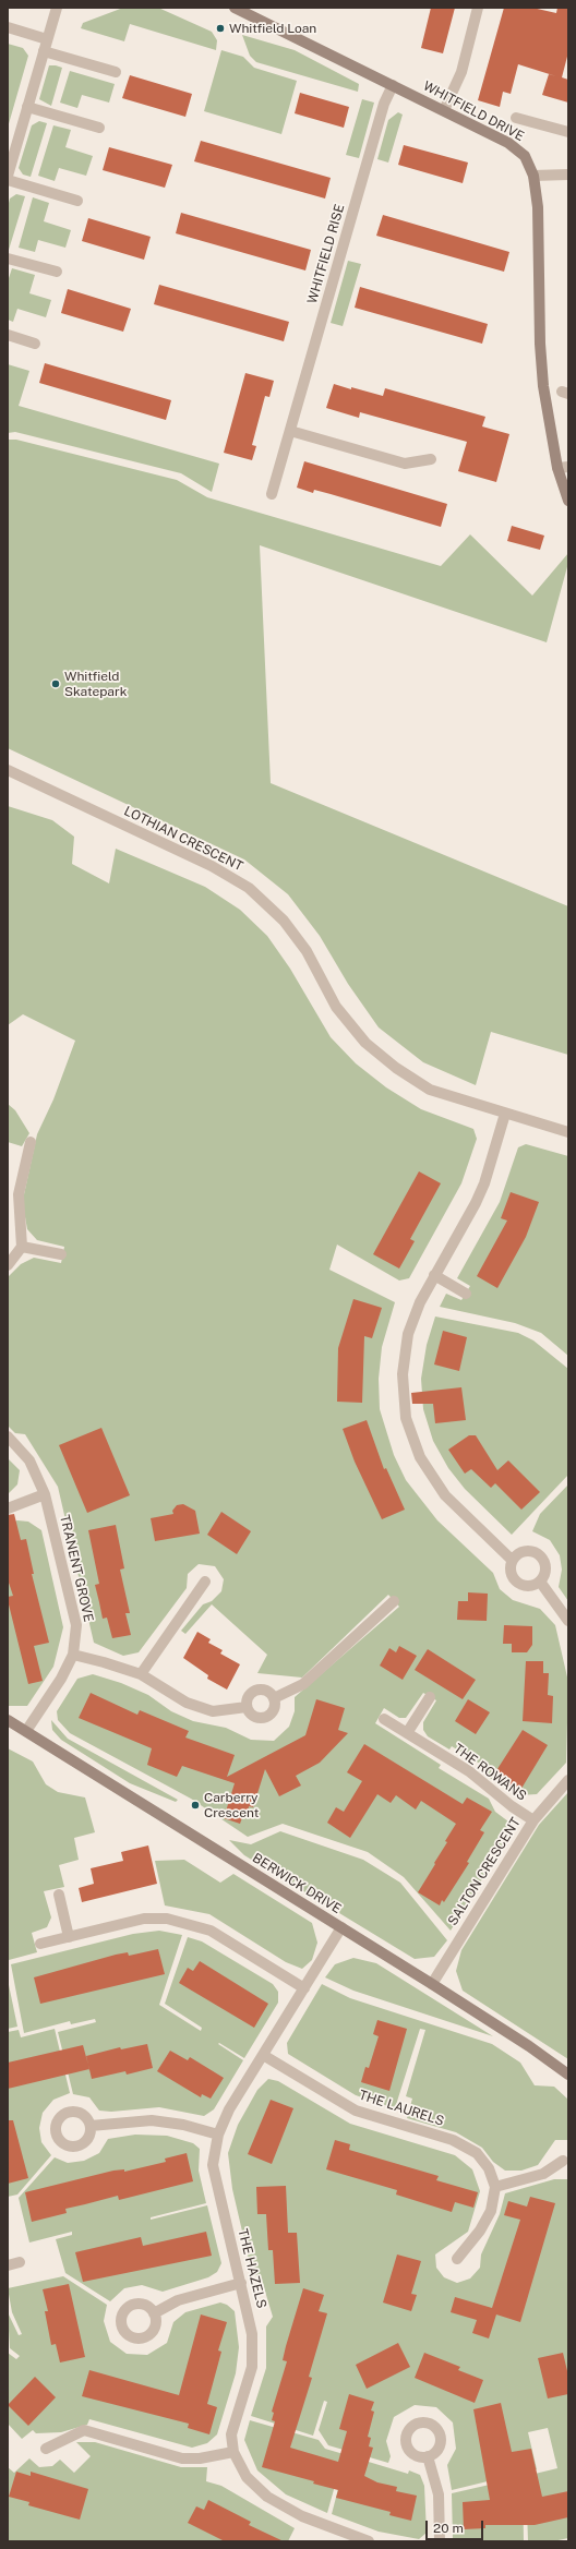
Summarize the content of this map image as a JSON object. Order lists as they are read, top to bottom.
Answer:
{
  "streets": {
    "street": [
      "WHITFIELD DRIVE",
      "WHITFIELD RISE",
      "LOTHIAN CRESCENT",
      "TRANENT GROVE",
      "THE ROWANS",
      "SALTON CRESCENT",
      "BERWICK DRIVE",
      "THE LAURELS",
      "THE HAZELS"
    ]
  },
  "crossings": [
    ["WHITFIELD DRIVE", "WHITFIELD RISE"],
    ["TRANENT GROVE", "BERWICK DRIVE"],
    ["THE ROWANS", "SALTON CRESCENT"],
    ["SALTON CRESCENT", "BERWICK DRIVE"],
    ["BERWICK DRIVE", "THE HAZELS"],
    ["THE LAURELS", "THE HAZELS"]
  ],
  "places": ["Whitfield Loan", "Whitfield Skatepark", "Carberry Crescent"],
  "scale_bar": "20 m"
}
